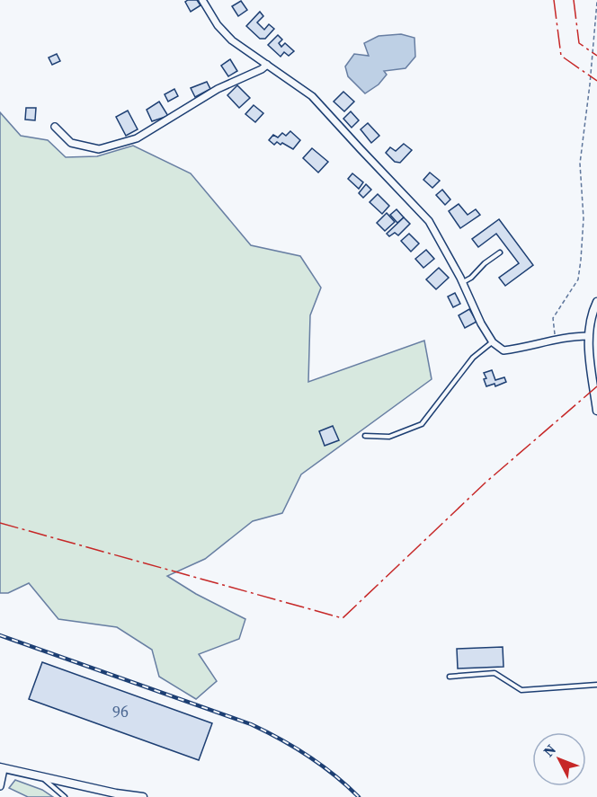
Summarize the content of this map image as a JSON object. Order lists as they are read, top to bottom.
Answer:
{
  "house_numbers": ["96"],
  "north": "top left"
}
